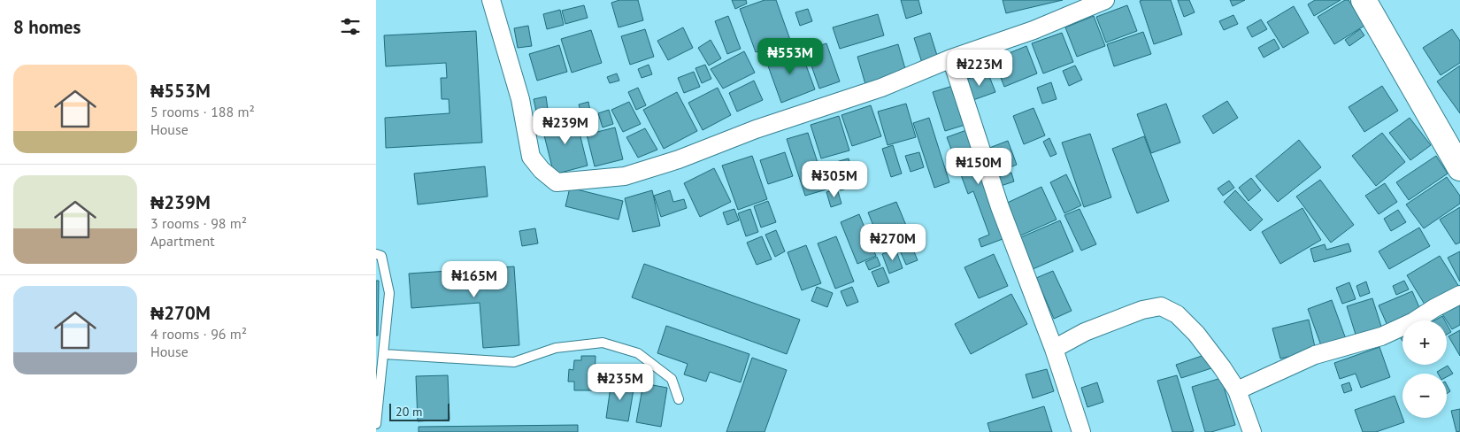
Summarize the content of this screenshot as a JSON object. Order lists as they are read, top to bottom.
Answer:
{
  "scale_bar": "20 m",
  "page": {
    "heading": "8 homes",
    "price": [
      "₦553M",
      "₦223M",
      "₦239M",
      "₦150M",
      "₦305M",
      "₦270M",
      "₦165M",
      "₦235M"
    ],
    "list": [
      {
        "name": "₦553M",
        "note": "5 rooms · 188 m² · House"
      },
      {
        "name": "₦239M",
        "note": "3 rooms · 98 m² · Apartment"
      },
      {
        "name": "₦270M",
        "note": "4 rooms · 96 m² · House"
      }
    ],
    "map_buttons": ["+", "−"],
    "scale": "20 m"
  }
}
